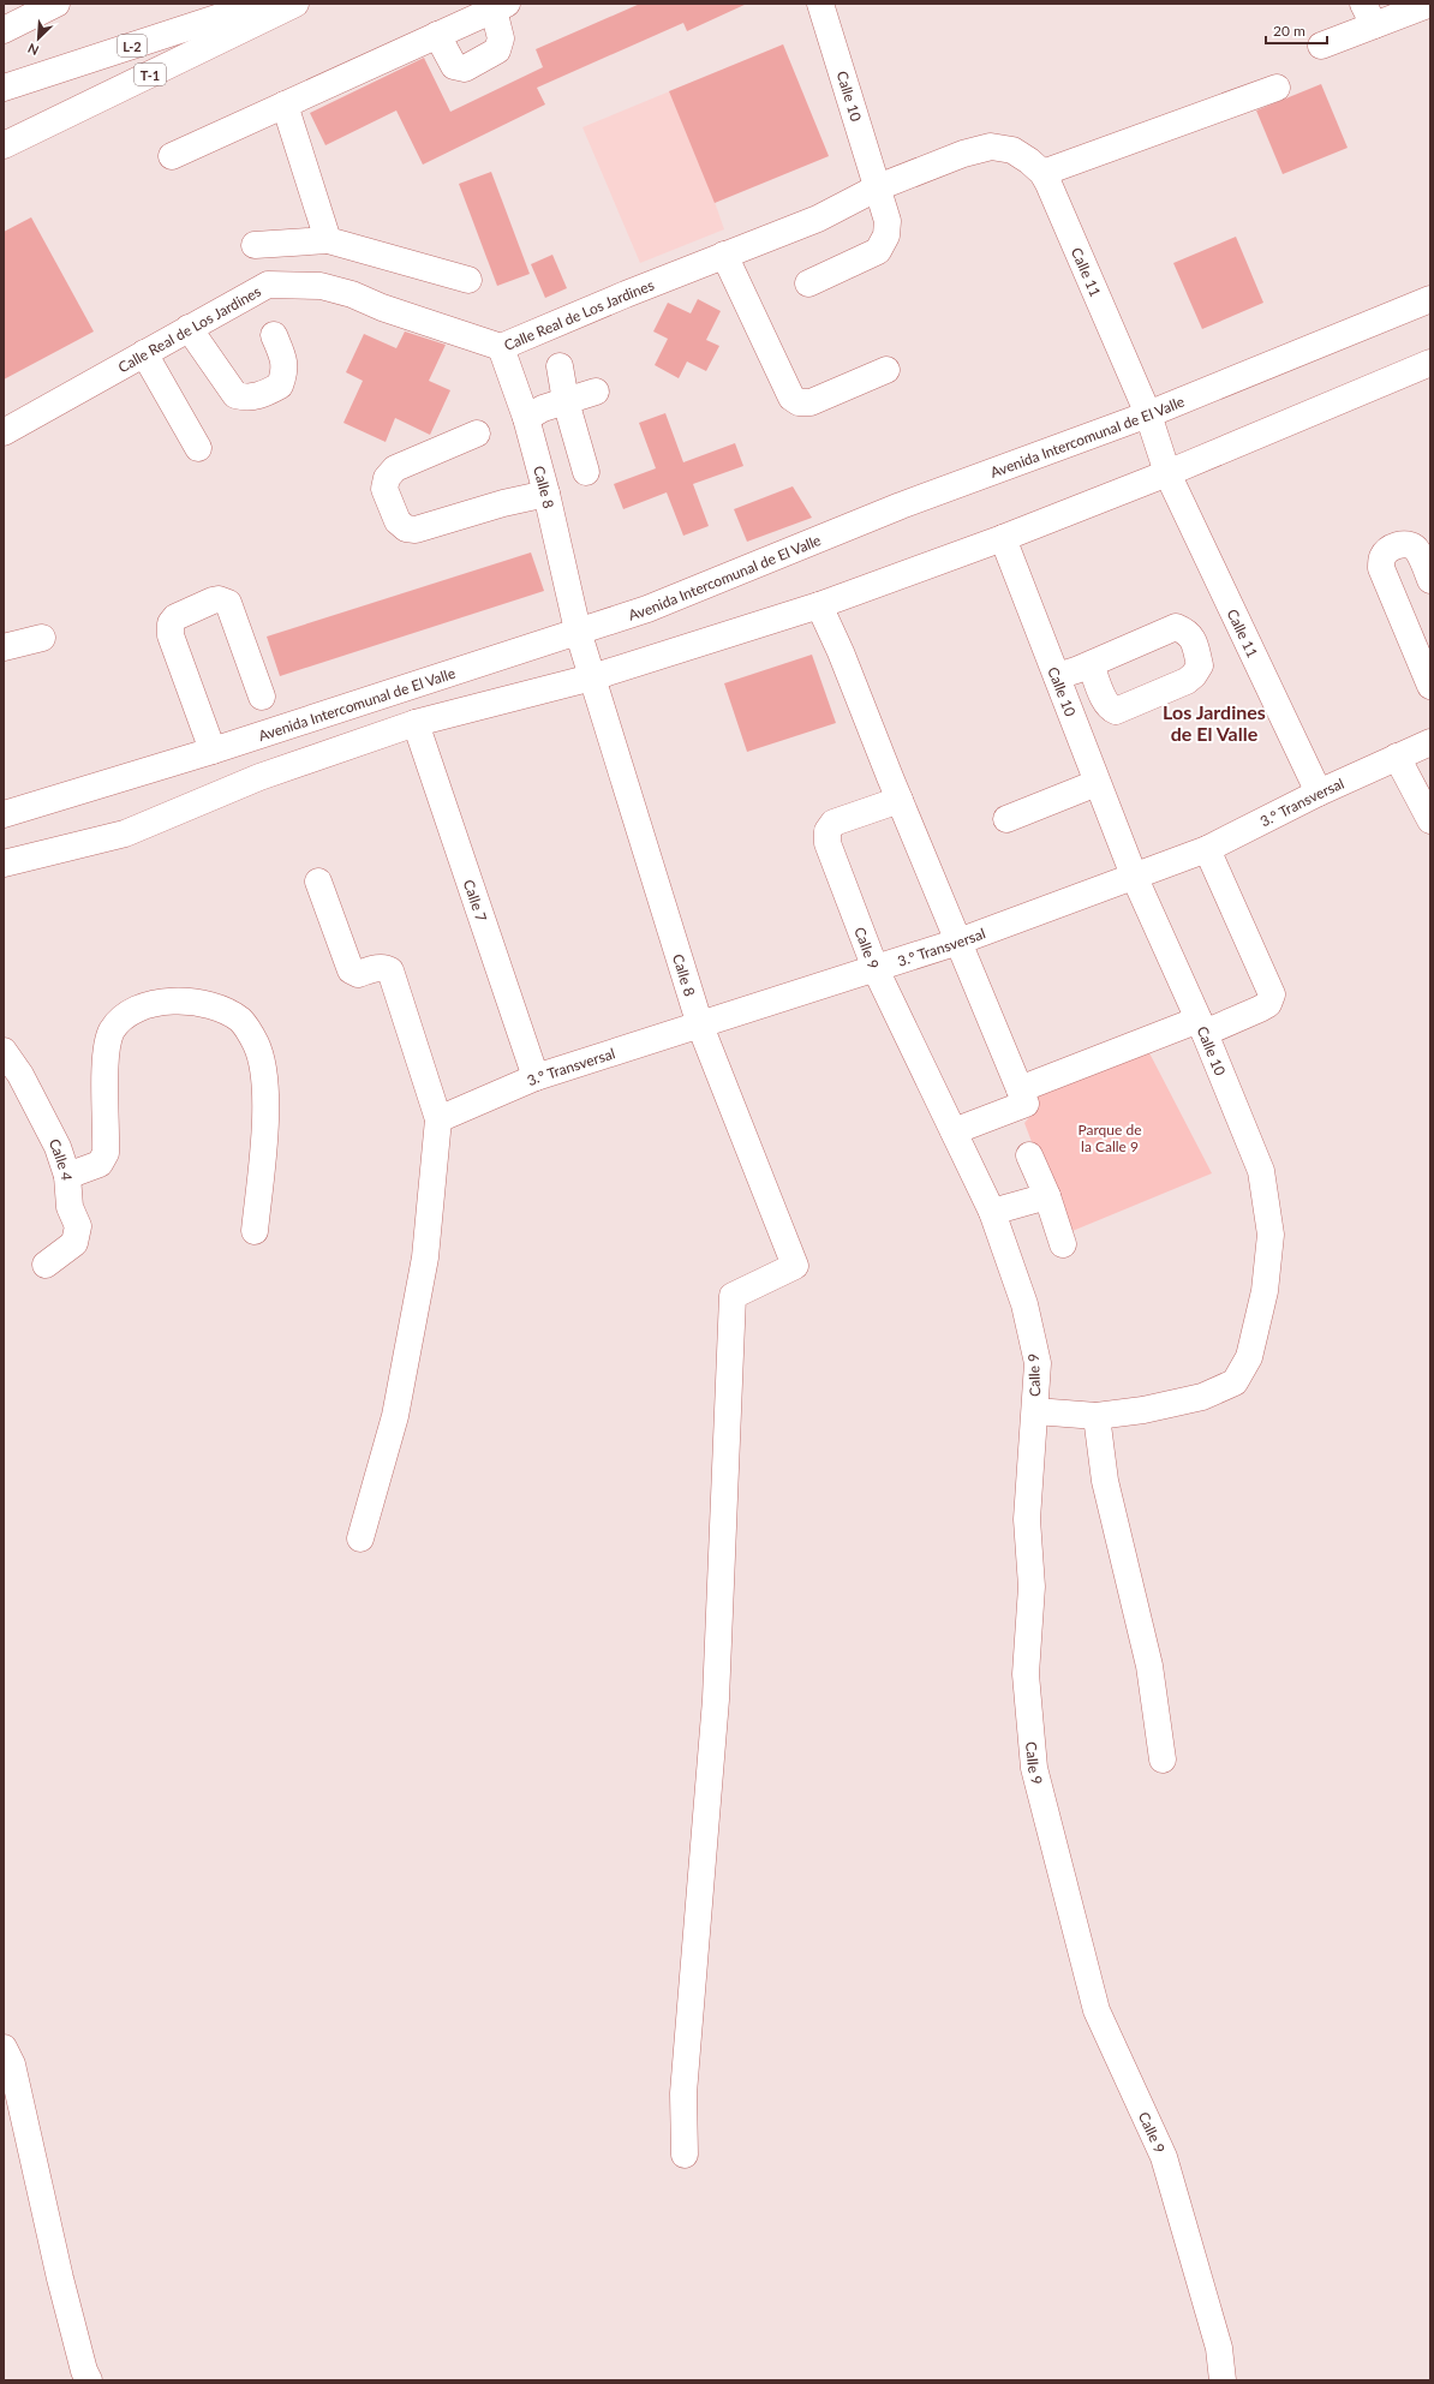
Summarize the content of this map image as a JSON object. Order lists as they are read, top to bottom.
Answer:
{
  "streets": {
    "main road": [
      "L-2",
      "T-1",
      "Calle 10",
      "Calle 11",
      "Calle Real de Los Jardines",
      "Avenida Intercomunal de El Valle",
      "Calle 8",
      "3.° Transversal",
      "Calle 7",
      "Calle 9",
      "Calle 4"
    ]
  },
  "crossings": [
    ["Calle 10", "Calle Real de Los Jardines"],
    ["Calle 10", "3.° Transversal"],
    ["Calle 10", "Calle 9"],
    ["Calle 11", "Calle Real de Los Jardines"],
    ["Calle 11", "Avenida Intercomunal de El Valle"],
    ["Calle 11", "3.° Transversal"],
    ["Calle Real de Los Jardines", "Calle 8"],
    ["Avenida Intercomunal de El Valle", "Calle 8"],
    ["Calle 8", "3.° Transversal"],
    ["3.° Transversal", "Calle 7"],
    ["3.° Transversal", "Calle 9"]
  ],
  "districts": ["Los Jardines de El Valle"],
  "parks": ["Parque de la Calle 9"],
  "scale_bar": "20 m",
  "north": "bottom left"
}
